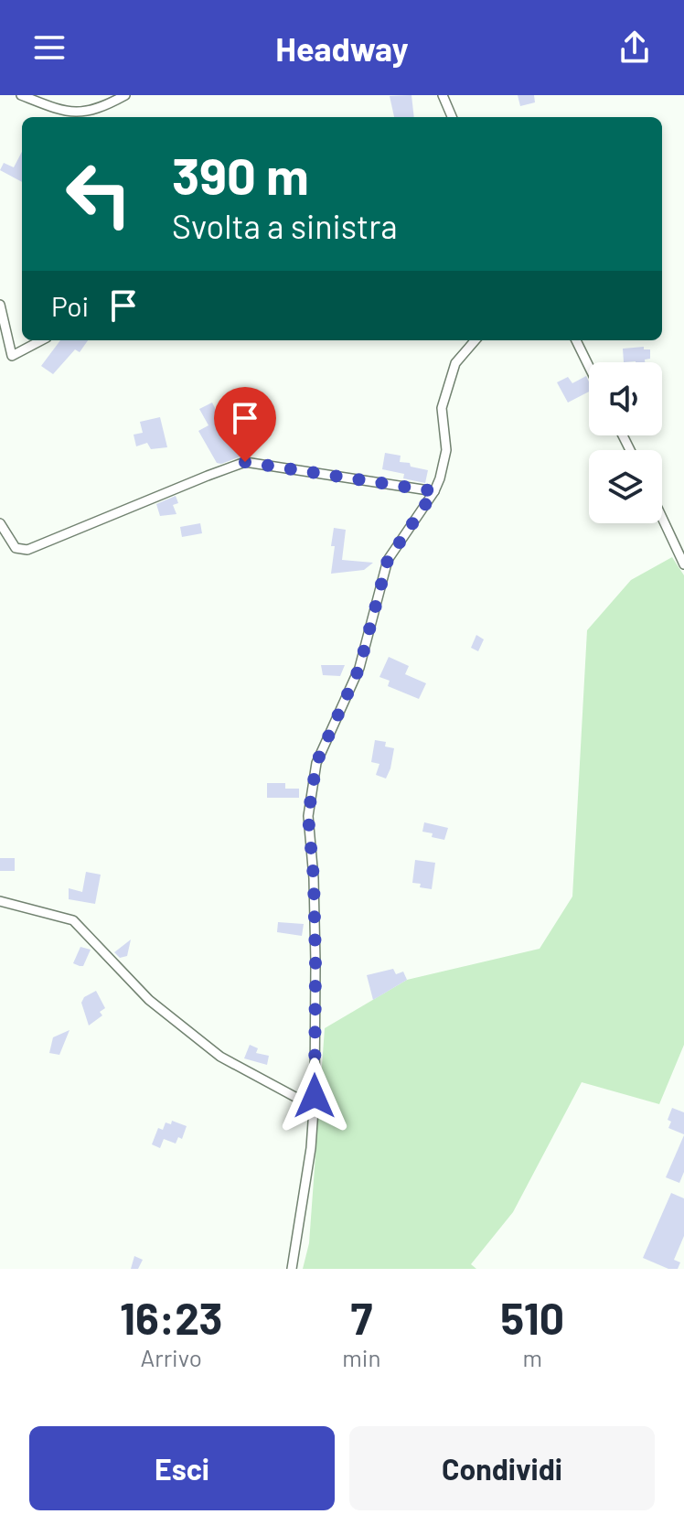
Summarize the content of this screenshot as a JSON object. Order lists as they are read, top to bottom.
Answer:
{
  "page": {
    "header": "Headway",
    "turn": ["390 m", "Svolta a sinistra"],
    "then": "Poi",
    "eta": [
      "16:23",
      "Arrivo",
      "7",
      "min",
      "510",
      "m"
    ],
    "buttons": ["Esci", "Condividi"]
  }
}
